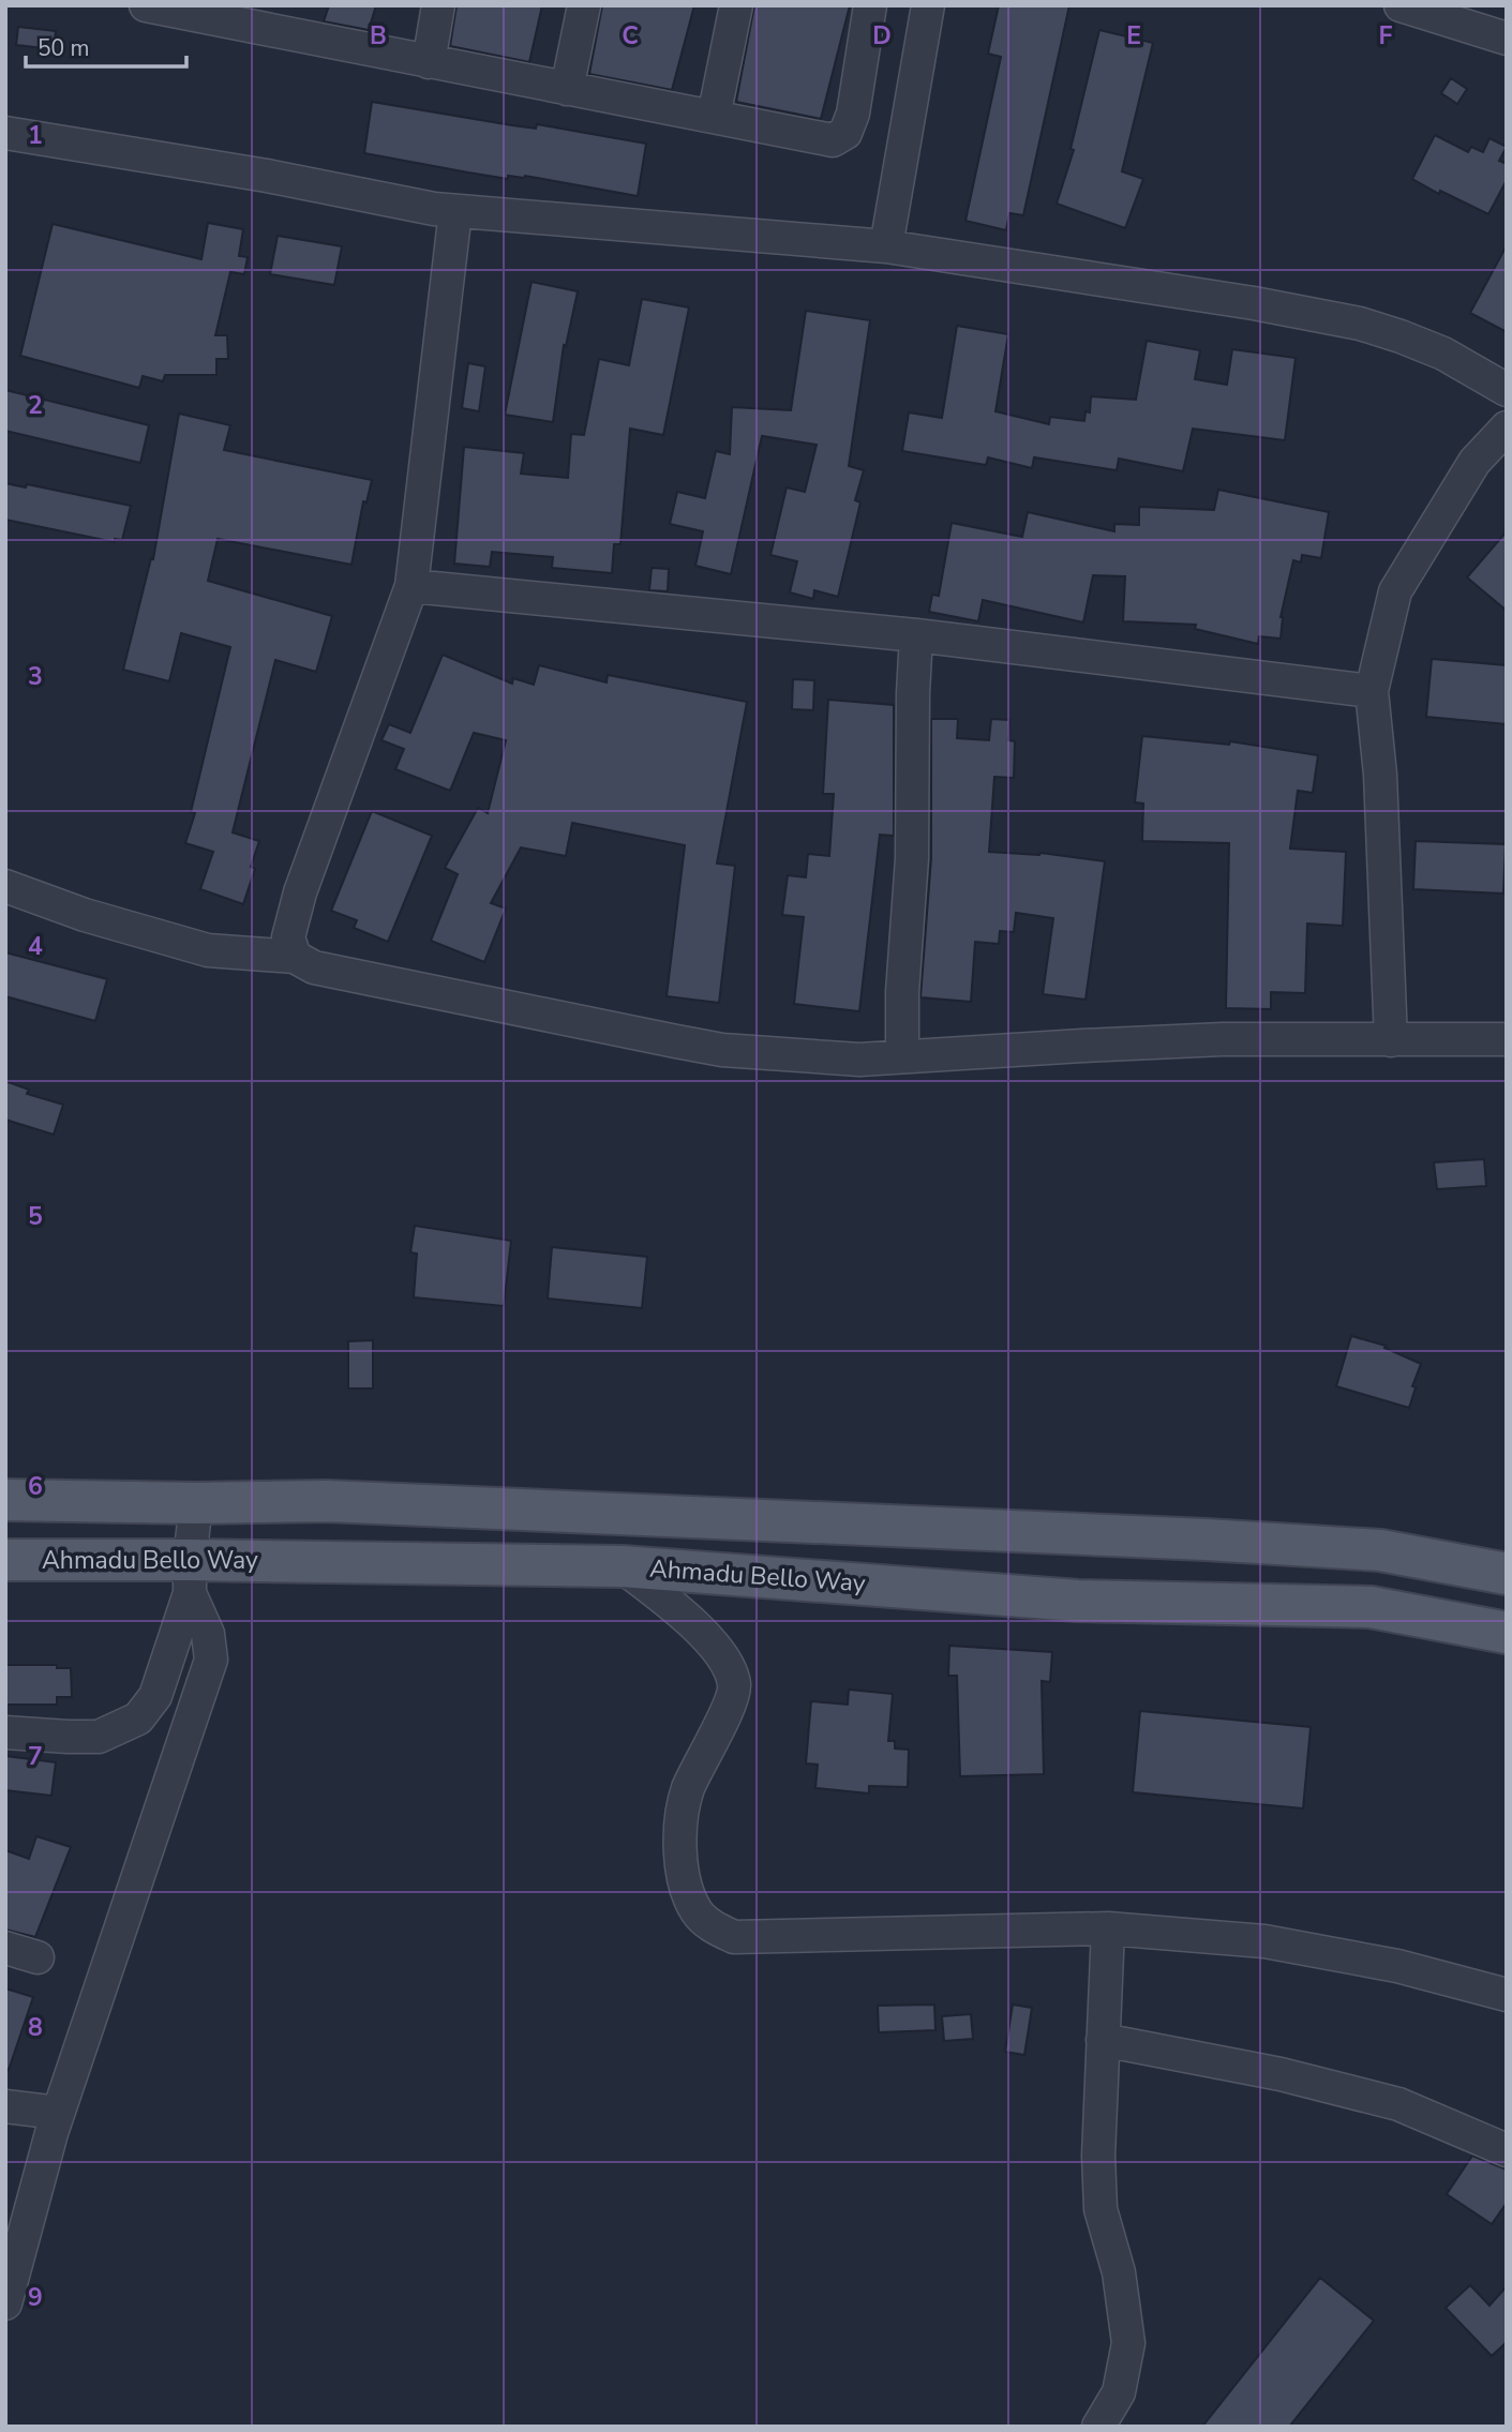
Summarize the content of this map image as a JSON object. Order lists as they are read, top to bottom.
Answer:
{
  "streets": {
    "main road": ["Ahmadu Bello Way"]
  },
  "scale_bar": "50 m",
  "grid": {
    "columns": [
      "B",
      "C",
      "D",
      "E",
      "F"
    ],
    "rows": [
      "1",
      "2",
      "3",
      "4",
      "5",
      "6",
      "7",
      "8",
      "9"
    ]
  }
}
